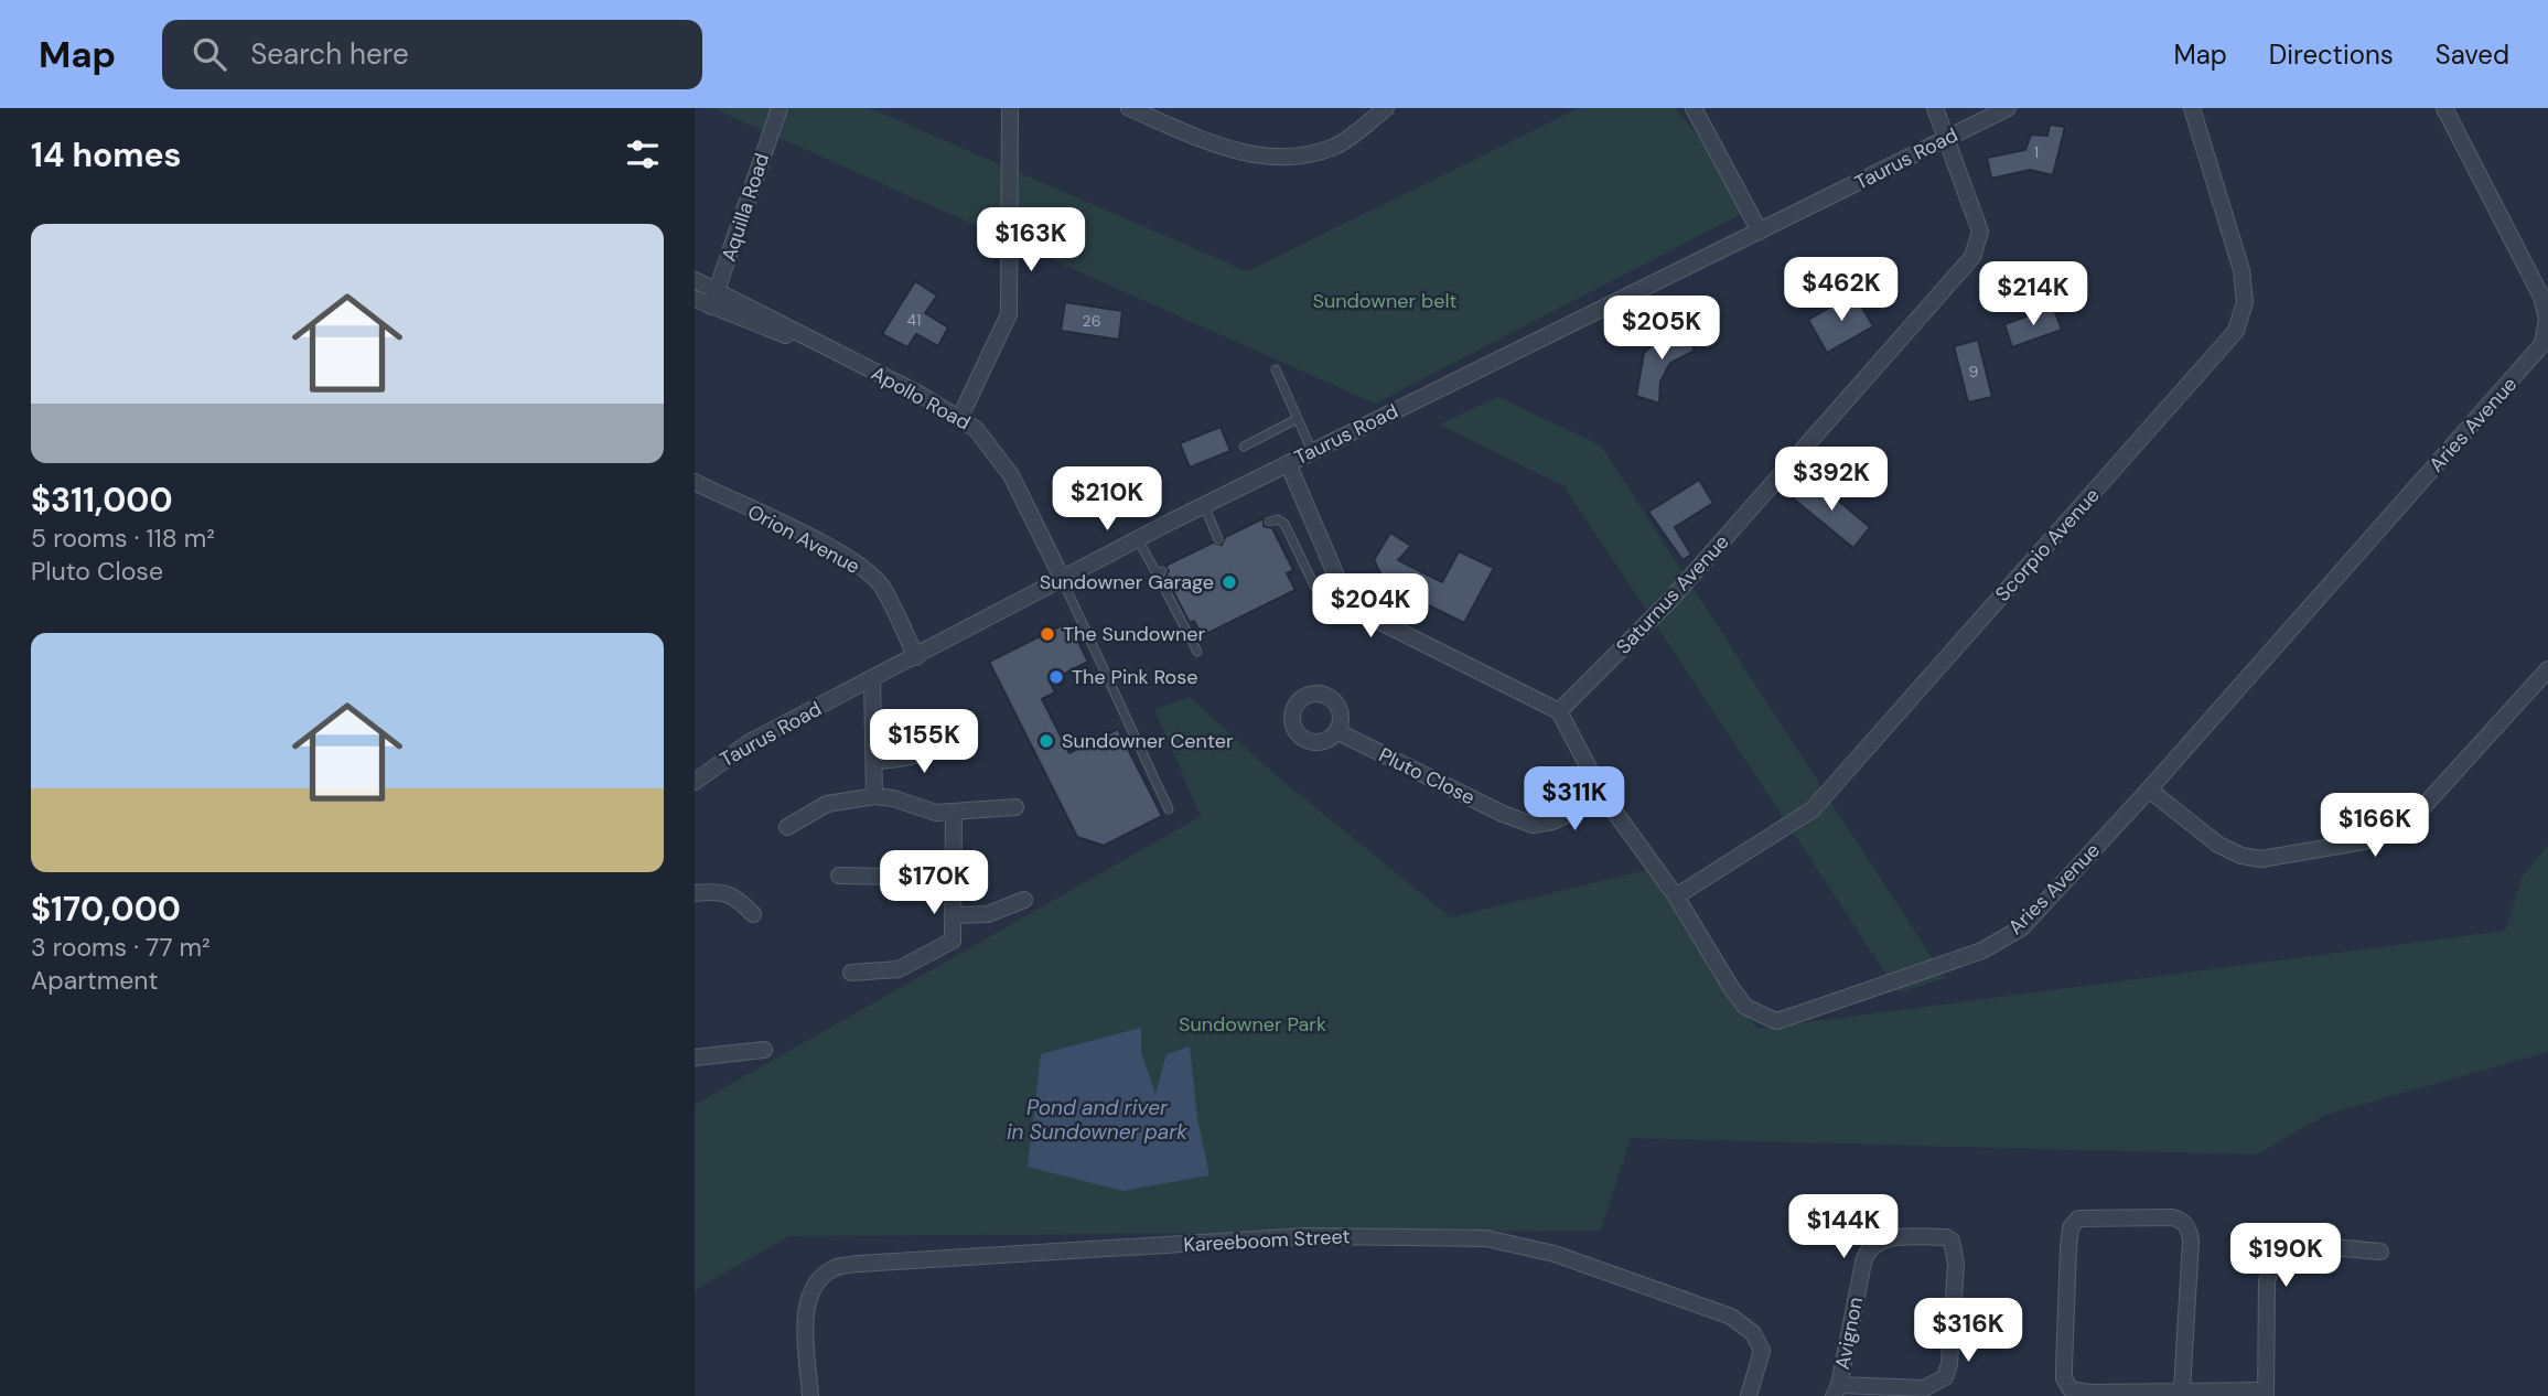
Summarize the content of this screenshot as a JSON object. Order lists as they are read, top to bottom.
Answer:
{
  "streets": {
    "street": [
      "Taurus Road",
      "Aquilla Road",
      "Apollo Road",
      "Aries Avenue",
      "Orion Avenue",
      "Scorpio Avenue",
      "Saturnus Avenue",
      "Pluto Close",
      "Kareeboom Street",
      "Avignon"
    ]
  },
  "crossings": [
    ["Taurus Road", "Apollo Road"],
    ["Taurus Road", "Orion Avenue"],
    ["Taurus Road", "Saturnus Avenue"],
    ["Aquilla Road", "Apollo Road"],
    ["Aries Avenue", "Scorpio Avenue"],
    ["Aries Avenue", "Saturnus Avenue"],
    ["Aries Avenue", "Pluto Close"]
  ],
  "water": ["Pond and river in Sundowner park"],
  "parks": ["Sundowner belt", "Sundowner Park"],
  "places": [
    "Sundowner Garage",
    "The Sundowner",
    "The Pink Rose",
    "Sundowner Center"
  ],
  "house_numbers": [
    "1",
    "41",
    "26",
    "9"
  ],
  "page": {
    "header": "Map",
    "search": "Search here",
    "nav": ["Map", "Directions", "Saved"],
    "heading": "14 homes",
    "list": [
      {
        "name": "$311,000",
        "note": "5 rooms · 118 m² · Pluto Close"
      },
      {
        "name": "$170,000",
        "note": "3 rooms · 77 m² · Apartment"
      }
    ],
    "price": [
      "$163K",
      "$462K",
      "$214K",
      "$205K",
      "$392K",
      "$210K",
      "$204K",
      "$155K",
      "$311K",
      "$166K",
      "$170K",
      "$144K",
      "$190K",
      "$316K"
    ]
  }
}
